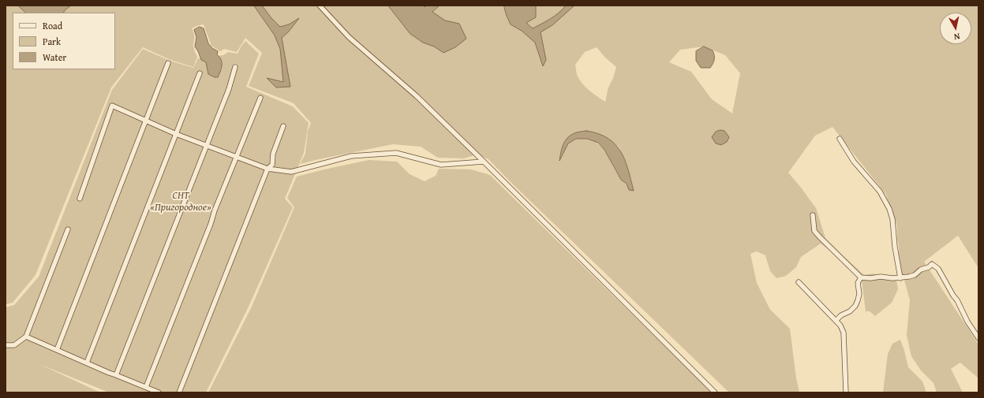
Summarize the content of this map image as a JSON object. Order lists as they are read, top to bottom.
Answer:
{
  "parks": ["СНТ «Пригородное»"],
  "legend": ["Road", "Park", "Water"],
  "north": "bottom"
}
